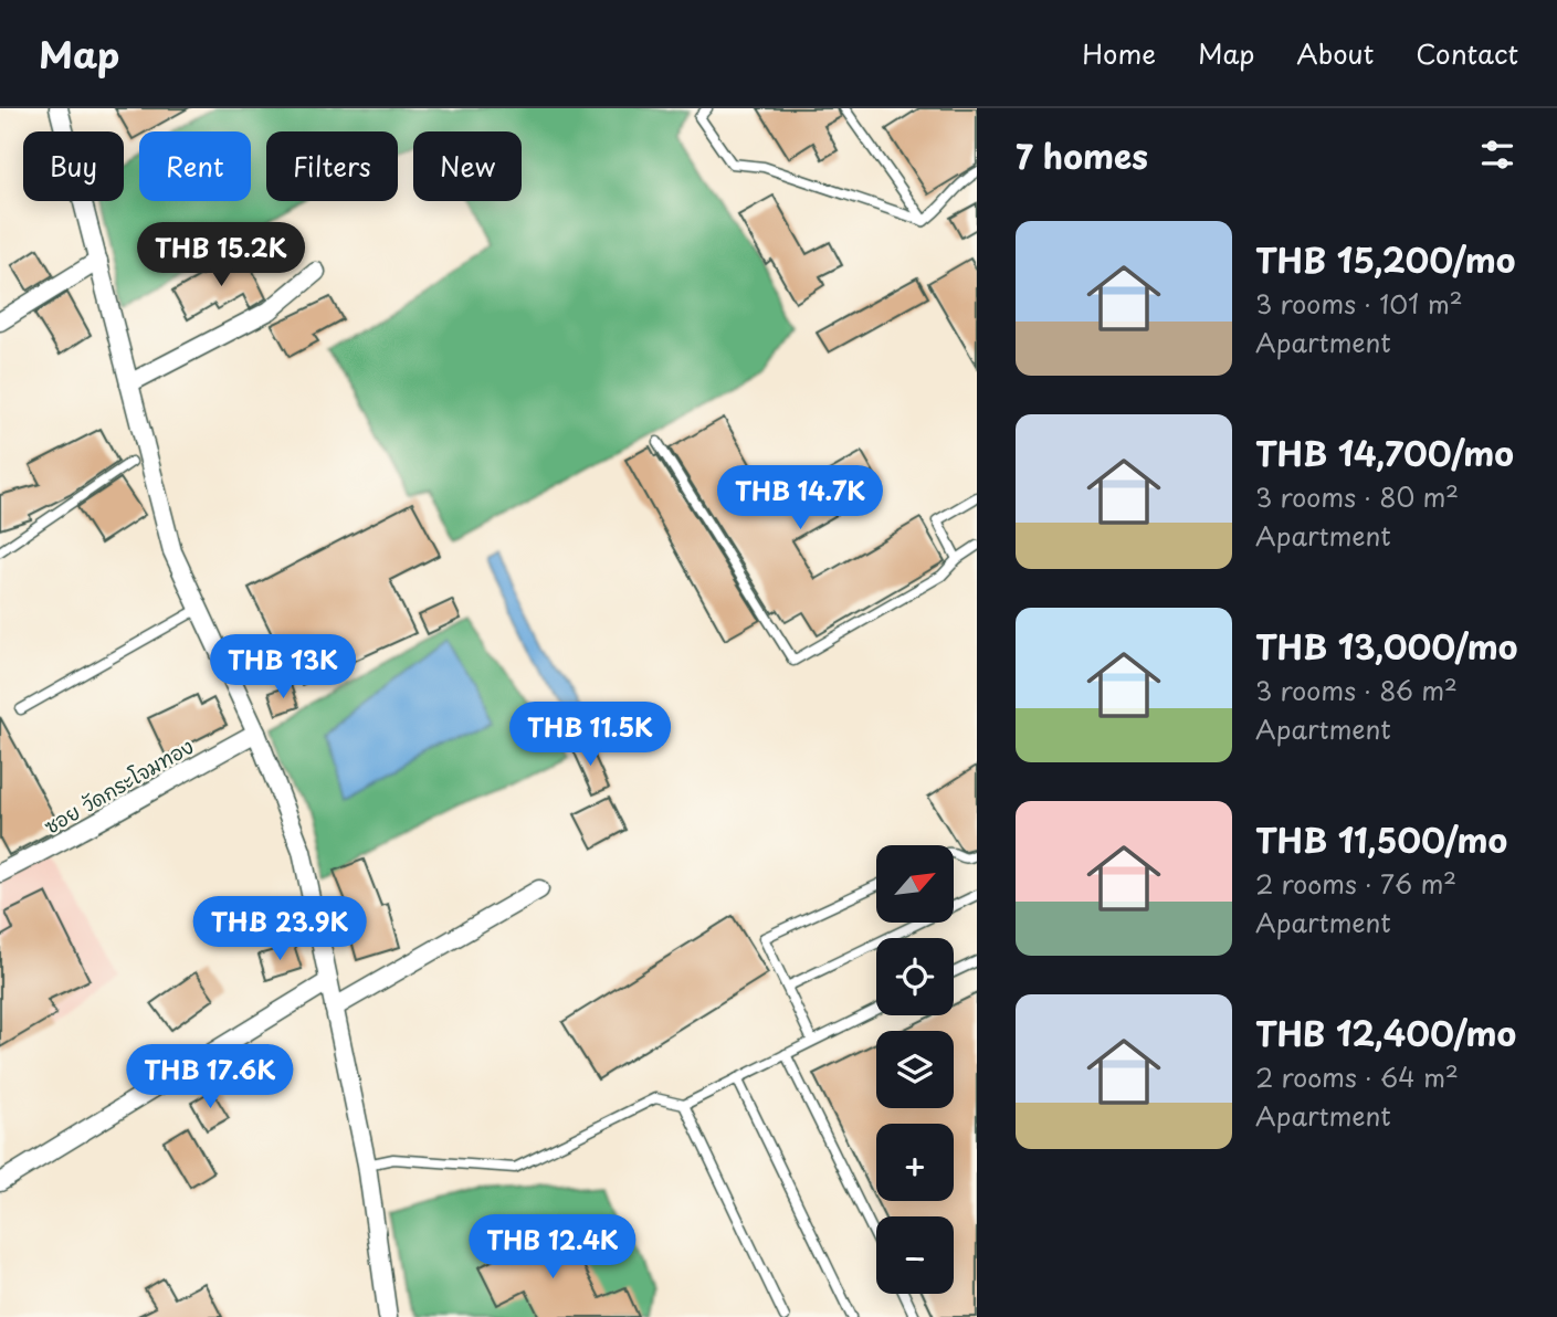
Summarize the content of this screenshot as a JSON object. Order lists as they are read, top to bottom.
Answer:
{
  "streets": {
    "street": ["ซอย วัดกระโจมทอง"]
  },
  "north": "top right",
  "page": {
    "header": "Map",
    "nav": [
      "Home",
      "Map",
      "About",
      "Contact"
    ],
    "heading": "7 homes",
    "chip": [
      "Buy",
      "Rent",
      "Filters",
      "New"
    ],
    "list": [
      {
        "name": "THB 15,200/mo",
        "note": "3 rooms · 101 m² · Apartment"
      },
      {
        "name": "THB 14,700/mo",
        "note": "3 rooms · 80 m² · Apartment"
      },
      {
        "name": "THB 13,000/mo",
        "note": "3 rooms · 86 m² · Apartment"
      },
      {
        "name": "THB 11,500/mo",
        "note": "2 rooms · 76 m² · Apartment"
      },
      {
        "name": "THB 12,400/mo",
        "note": "2 rooms · 64 m² · Apartment"
      }
    ],
    "price": [
      "THB 15.2K",
      "THB 14.7K",
      "THB 13K",
      "THB 11.5K",
      "THB 23.9K",
      "THB 17.6K",
      "THB 12.4K"
    ],
    "map_buttons": ["+", "−"]
  }
}
